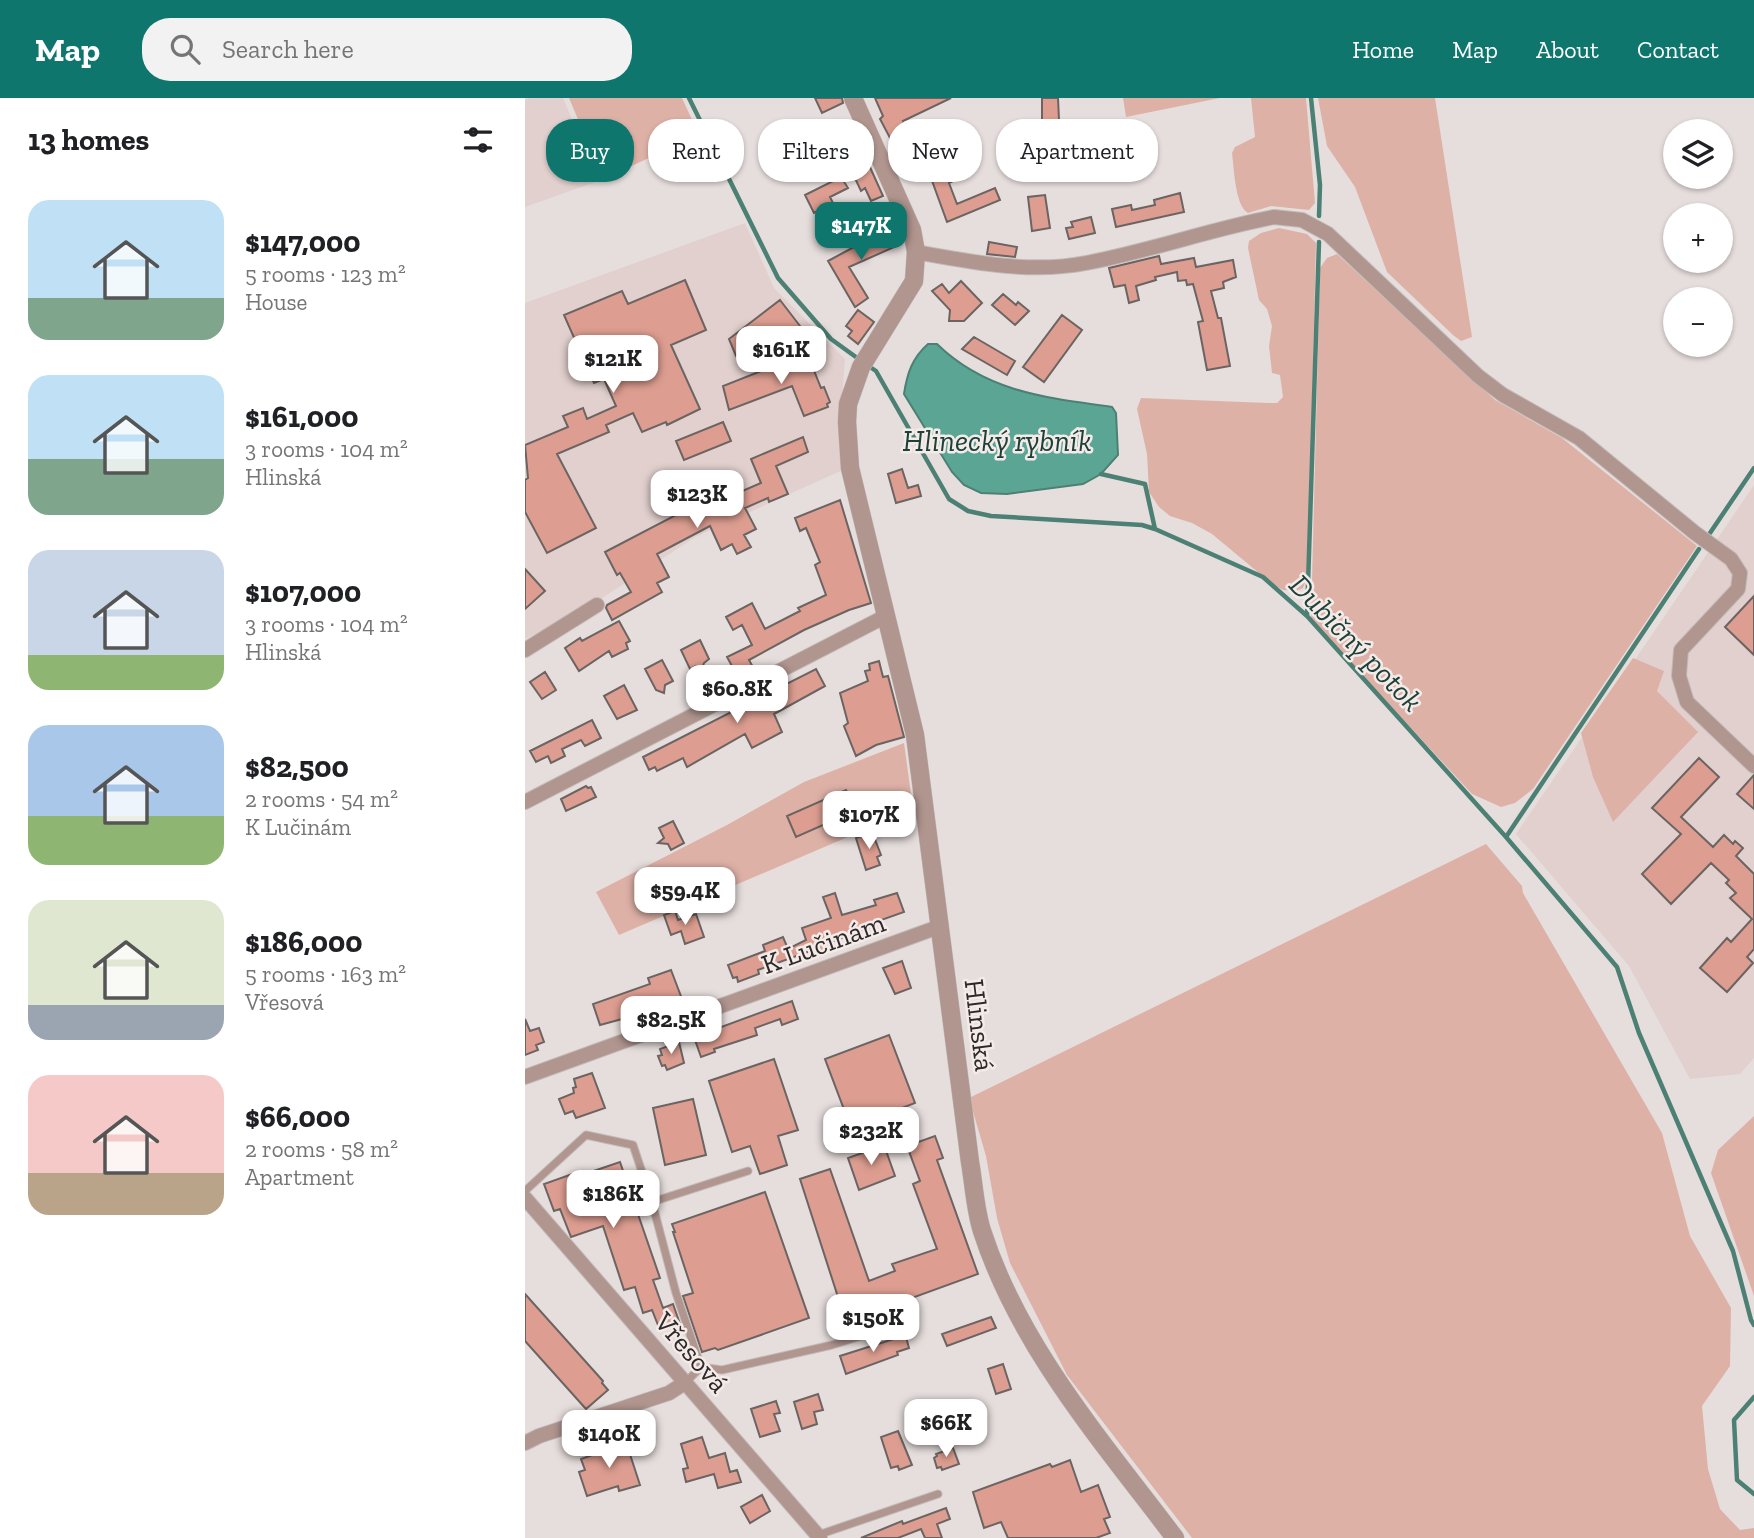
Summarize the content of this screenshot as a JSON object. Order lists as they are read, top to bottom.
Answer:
{
  "streets": {
    "street": ["K Lučinám", "Hlinská", "Vřesová"]
  },
  "crossings": [
    ["K Lučinám", "Hlinská"]
  ],
  "water": ["Hlinecký rybník", "Dubičný potok"],
  "page": {
    "header": "Map",
    "search": "Search here",
    "nav": [
      "Home",
      "Map",
      "About",
      "Contact"
    ],
    "heading": "13 homes",
    "map_buttons": ["+", "−"],
    "chip": [
      "Buy",
      "Rent",
      "Filters",
      "New",
      "Apartment"
    ],
    "list": [
      {
        "name": "$147,000",
        "note": "5 rooms · 123 m² · House"
      },
      {
        "name": "$161,000",
        "note": "3 rooms · 104 m² · Hlinská"
      },
      {
        "name": "$107,000",
        "note": "3 rooms · 104 m² · Hlinská"
      },
      {
        "name": "$82,500",
        "note": "2 rooms · 54 m² · K Lučinám"
      },
      {
        "name": "$186,000",
        "note": "5 rooms · 163 m² · Vřesová"
      },
      {
        "name": "$66,000",
        "note": "2 rooms · 58 m² · Apartment"
      }
    ],
    "price": [
      "$147K",
      "$161K",
      "$121K",
      "$123K",
      "$60.8K",
      "$107K",
      "$59.4K",
      "$82.5K",
      "$232K",
      "$186K",
      "$150K",
      "$66K",
      "$140K"
    ]
  }
}
